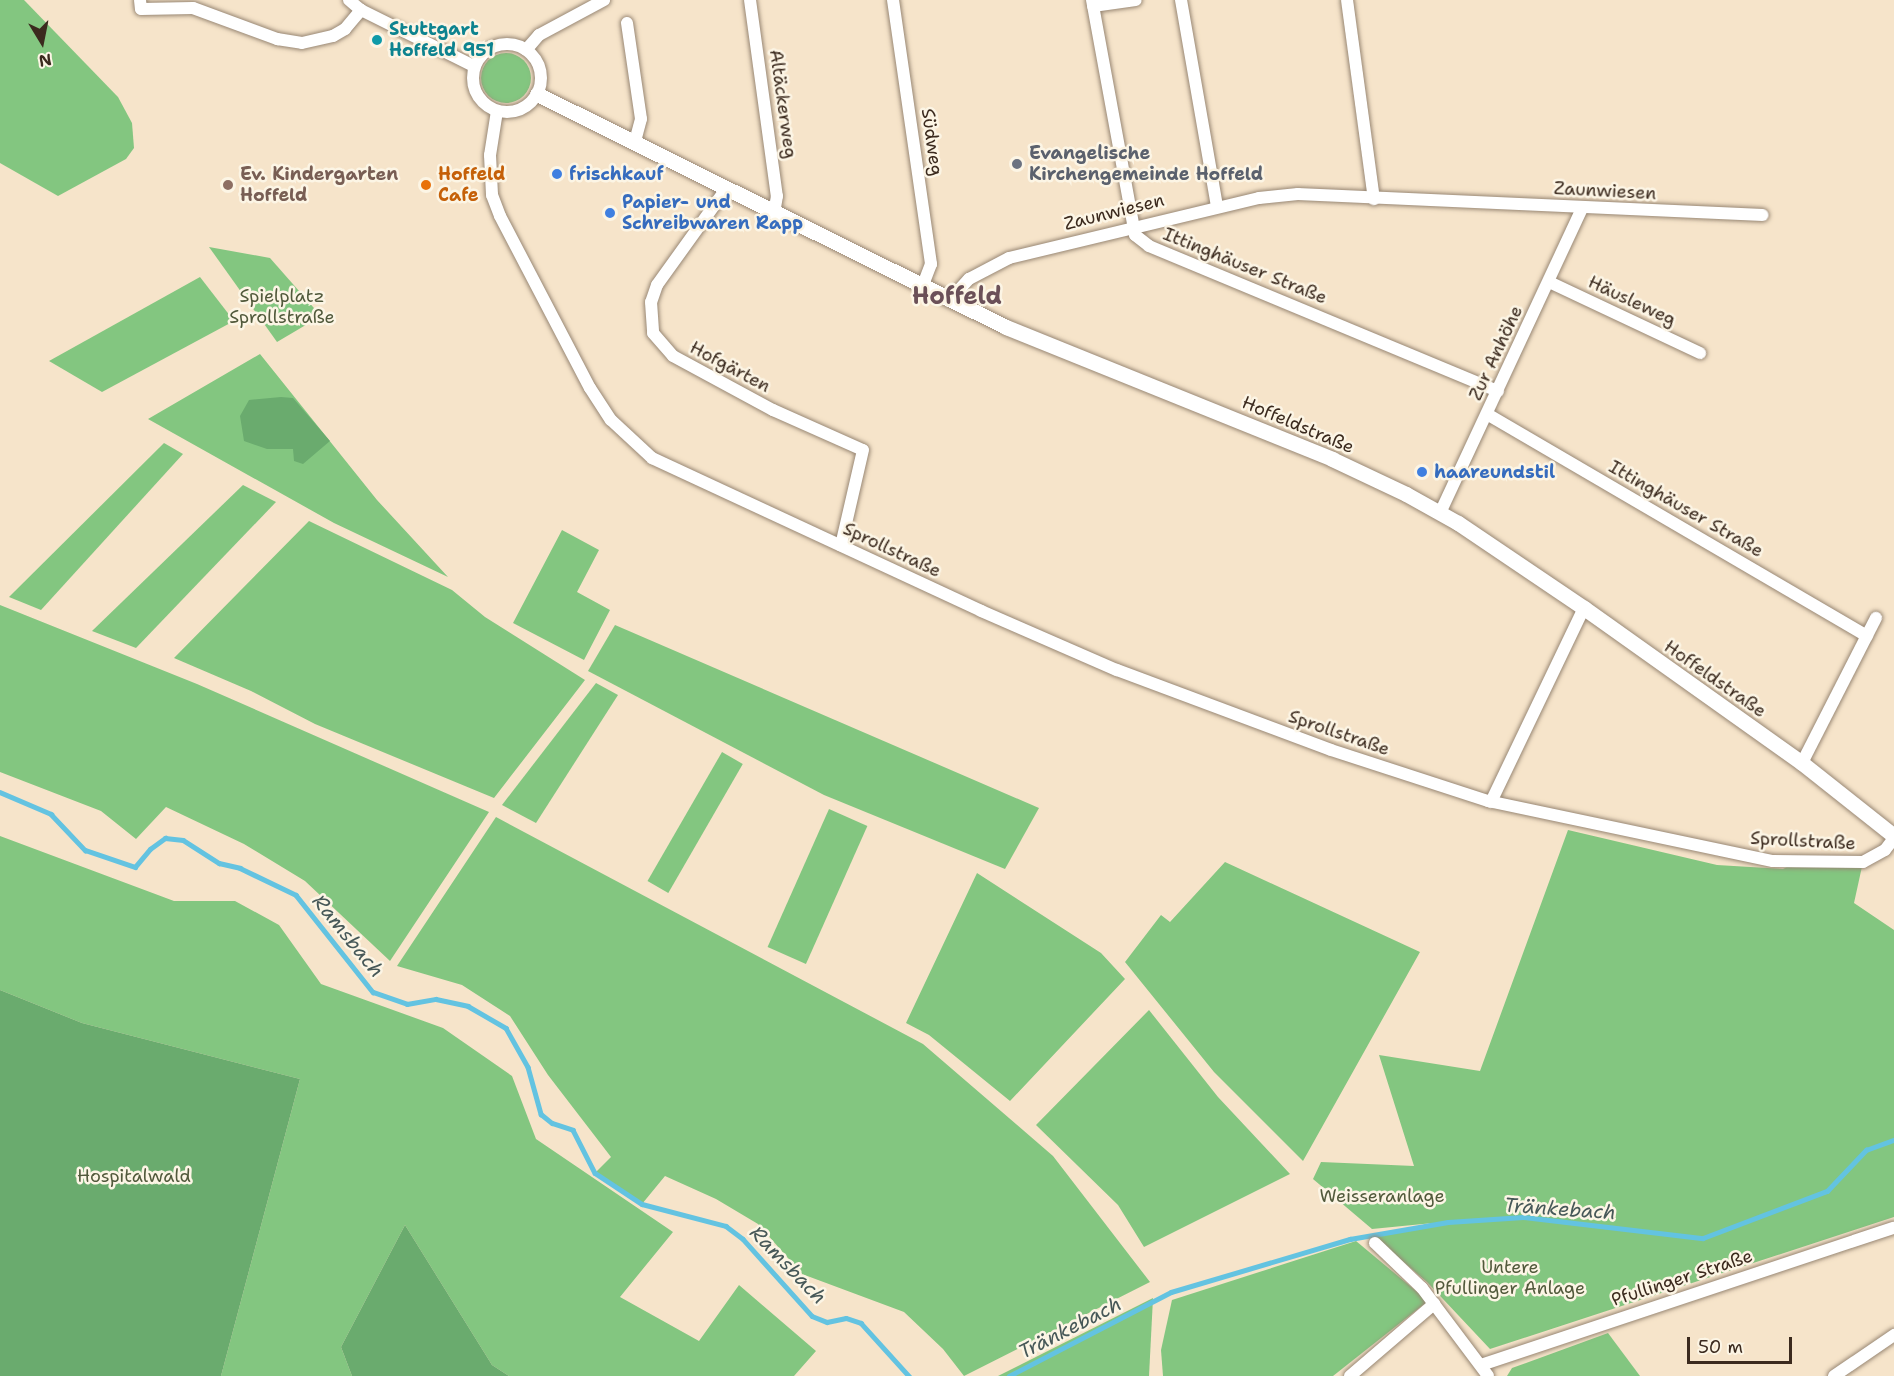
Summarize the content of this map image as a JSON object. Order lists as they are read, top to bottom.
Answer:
{
  "streets": {
    "street": [
      "Altäckerweg",
      "Südweg",
      "Zaunwiesen",
      "Ittinghäuser Straße",
      "Häusleweg",
      "Zur Anhöhe",
      "Hofgärten",
      "Hoffeldstraße",
      "Sprollstraße",
      "Pfullinger Straße"
    ]
  },
  "crossings": [
    ["Altäckerweg", "Hoffeldstraße"],
    ["Südweg", "Hoffeldstraße"],
    ["Zaunwiesen", "Ittinghäuser Straße"],
    ["Zaunwiesen", "Zur Anhöhe"],
    ["Zaunwiesen", "Hoffeldstraße"],
    ["Ittinghäuser Straße", "Zur Anhöhe"],
    ["Häusleweg", "Zur Anhöhe"],
    ["Zur Anhöhe", "Hoffeldstraße"],
    ["Hofgärten", "Hoffeldstraße"],
    ["Hofgärten", "Sprollstraße"],
    ["Hoffeldstraße", "Sprollstraße"]
  ],
  "districts": ["Hoffeld"],
  "water": ["Ramsbach", "Tränkebach"],
  "parks": [
    "Spielplatz Sprollstraße",
    "Hospitalwald",
    "Weisseranlage",
    "Untere Pfullinger Anlage"
  ],
  "places": [
    "Stuttgart Hoffeld 951",
    "Evangelische Kirchengemeinde Hoffeld",
    "frischkauf",
    "Ev. Kindergarten Hoffeld",
    "Hoffeld Cafe",
    "Papier- und Schreibwaren Rapp",
    "haareundstil"
  ],
  "scale_bar": "50 m",
  "north": "bottom"
}
